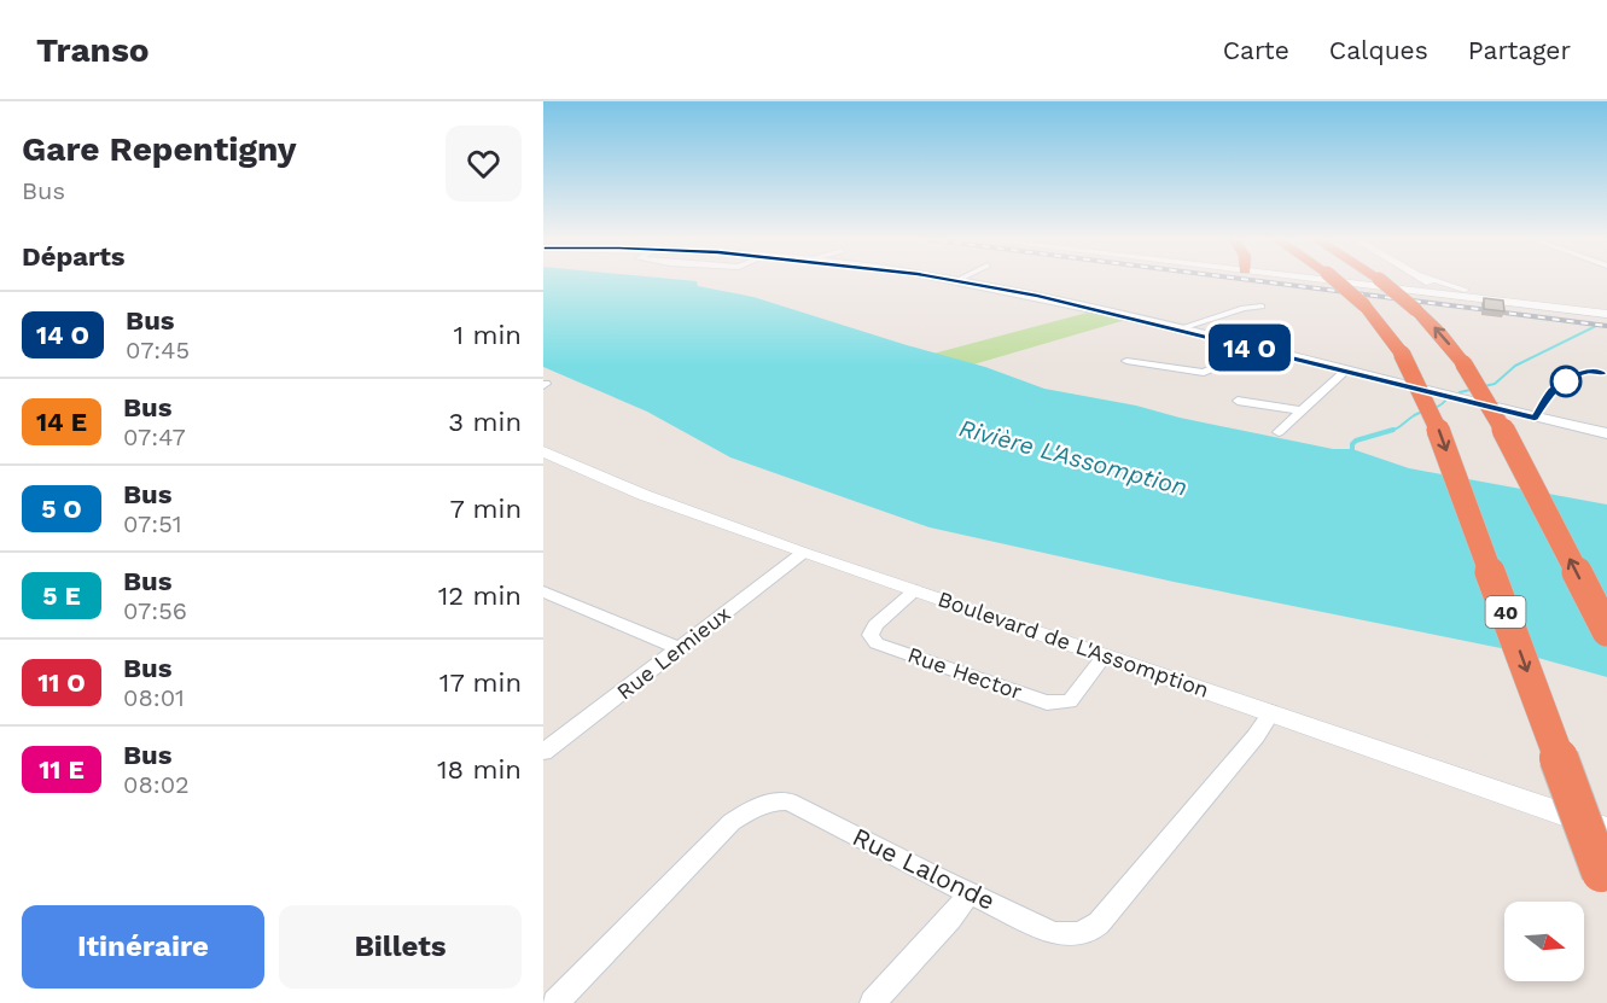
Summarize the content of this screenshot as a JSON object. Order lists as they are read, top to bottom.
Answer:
{
  "streets": {
    "highway": ["40"],
    "street": [
      "Boulevard de L'Assomption",
      "Rue Lemieux",
      "Rue Hector",
      "Rue Lalonde"
    ]
  },
  "crossings": [
    ["Boulevard de L'Assomption", "Rue Lemieux"],
    ["Boulevard de L'Assomption", "Rue Hector"],
    ["Boulevard de L'Assomption", "Rue Lalonde"]
  ],
  "water": ["Rivière L'Assomption"],
  "north": "right",
  "page": {
    "header": "Transo",
    "nav": ["Carte", "Calques", "Partager"],
    "heading": [
      ["Gare Repentigny", "Bus"],
      "Départs"
    ],
    "on_map": "14 O",
    "list": [
      {
        "mark": "14 O",
        "name": "Bus",
        "note": "07:45",
        "value": "1 min"
      },
      {
        "mark": "14 E",
        "name": "Bus",
        "note": "07:47",
        "value": "3 min"
      },
      {
        "mark": "5 O",
        "name": "Bus",
        "note": "07:51",
        "value": "7 min"
      },
      {
        "mark": "5 E",
        "name": "Bus",
        "note": "07:56",
        "value": "12 min"
      },
      {
        "mark": "11 O",
        "name": "Bus",
        "note": "08:01",
        "value": "17 min"
      },
      {
        "mark": "11 E",
        "name": "Bus",
        "note": "08:02",
        "value": "18 min"
      }
    ],
    "buttons": ["Itinéraire", "Billets"]
  }
}
